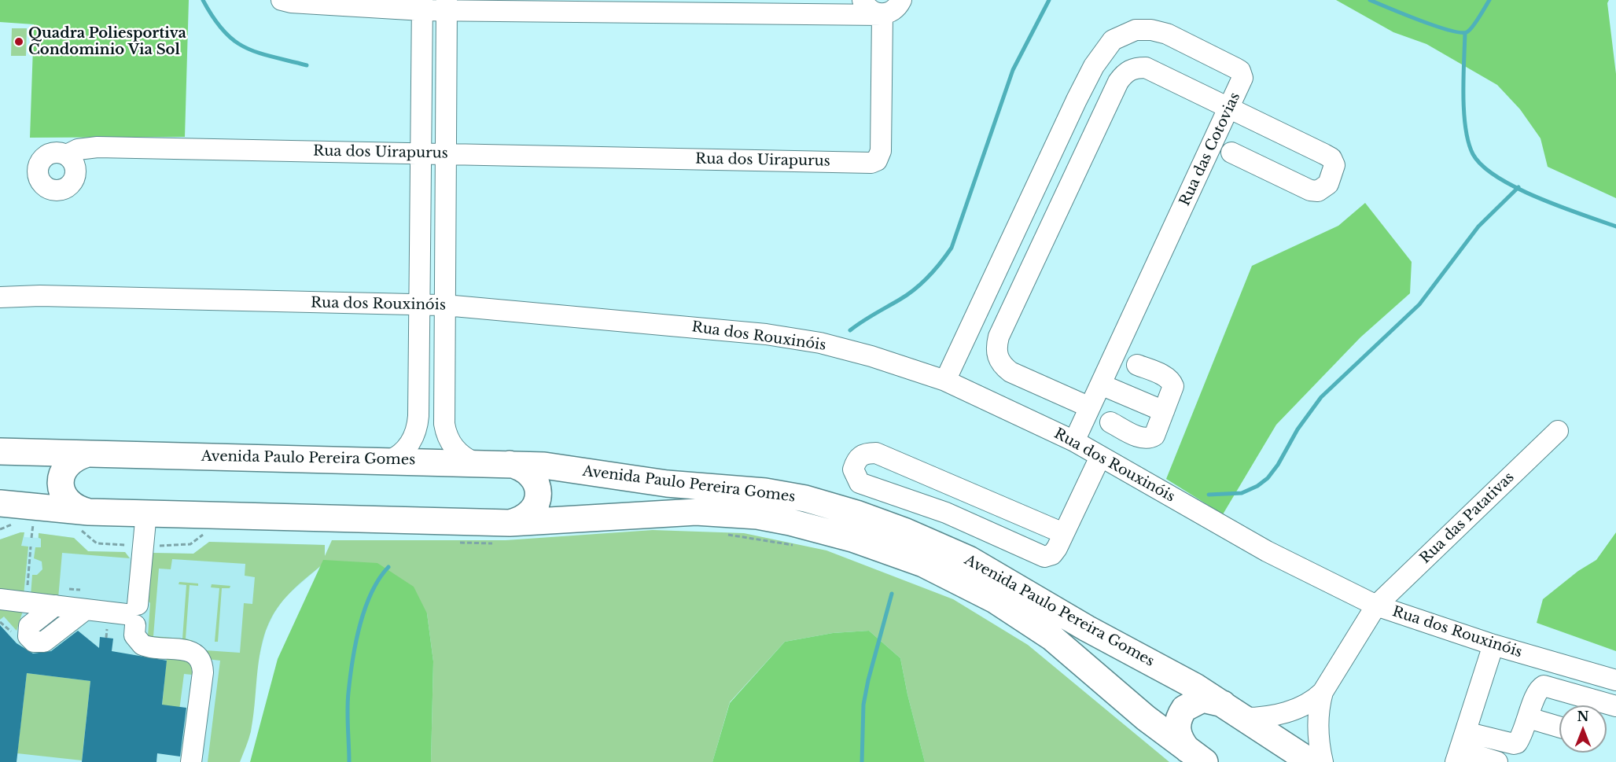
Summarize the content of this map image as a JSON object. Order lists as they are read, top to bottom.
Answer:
{
  "streets": {
    "main road": ["Avenida Paulo Pereira Gomes"],
    "street": [
      "Rua das Cotovias",
      "Rua dos Uirapurus",
      "Rua dos Rouxinóis",
      "Rua das Patativas"
    ]
  },
  "crossings": [
    ["Rua das Cotovias", "Rua dos Rouxinóis"],
    ["Rua dos Rouxinóis", "Rua das Patativas"]
  ],
  "places": ["Quadra Poliesportiva Condominio Via Sol"],
  "north": "top"
}
